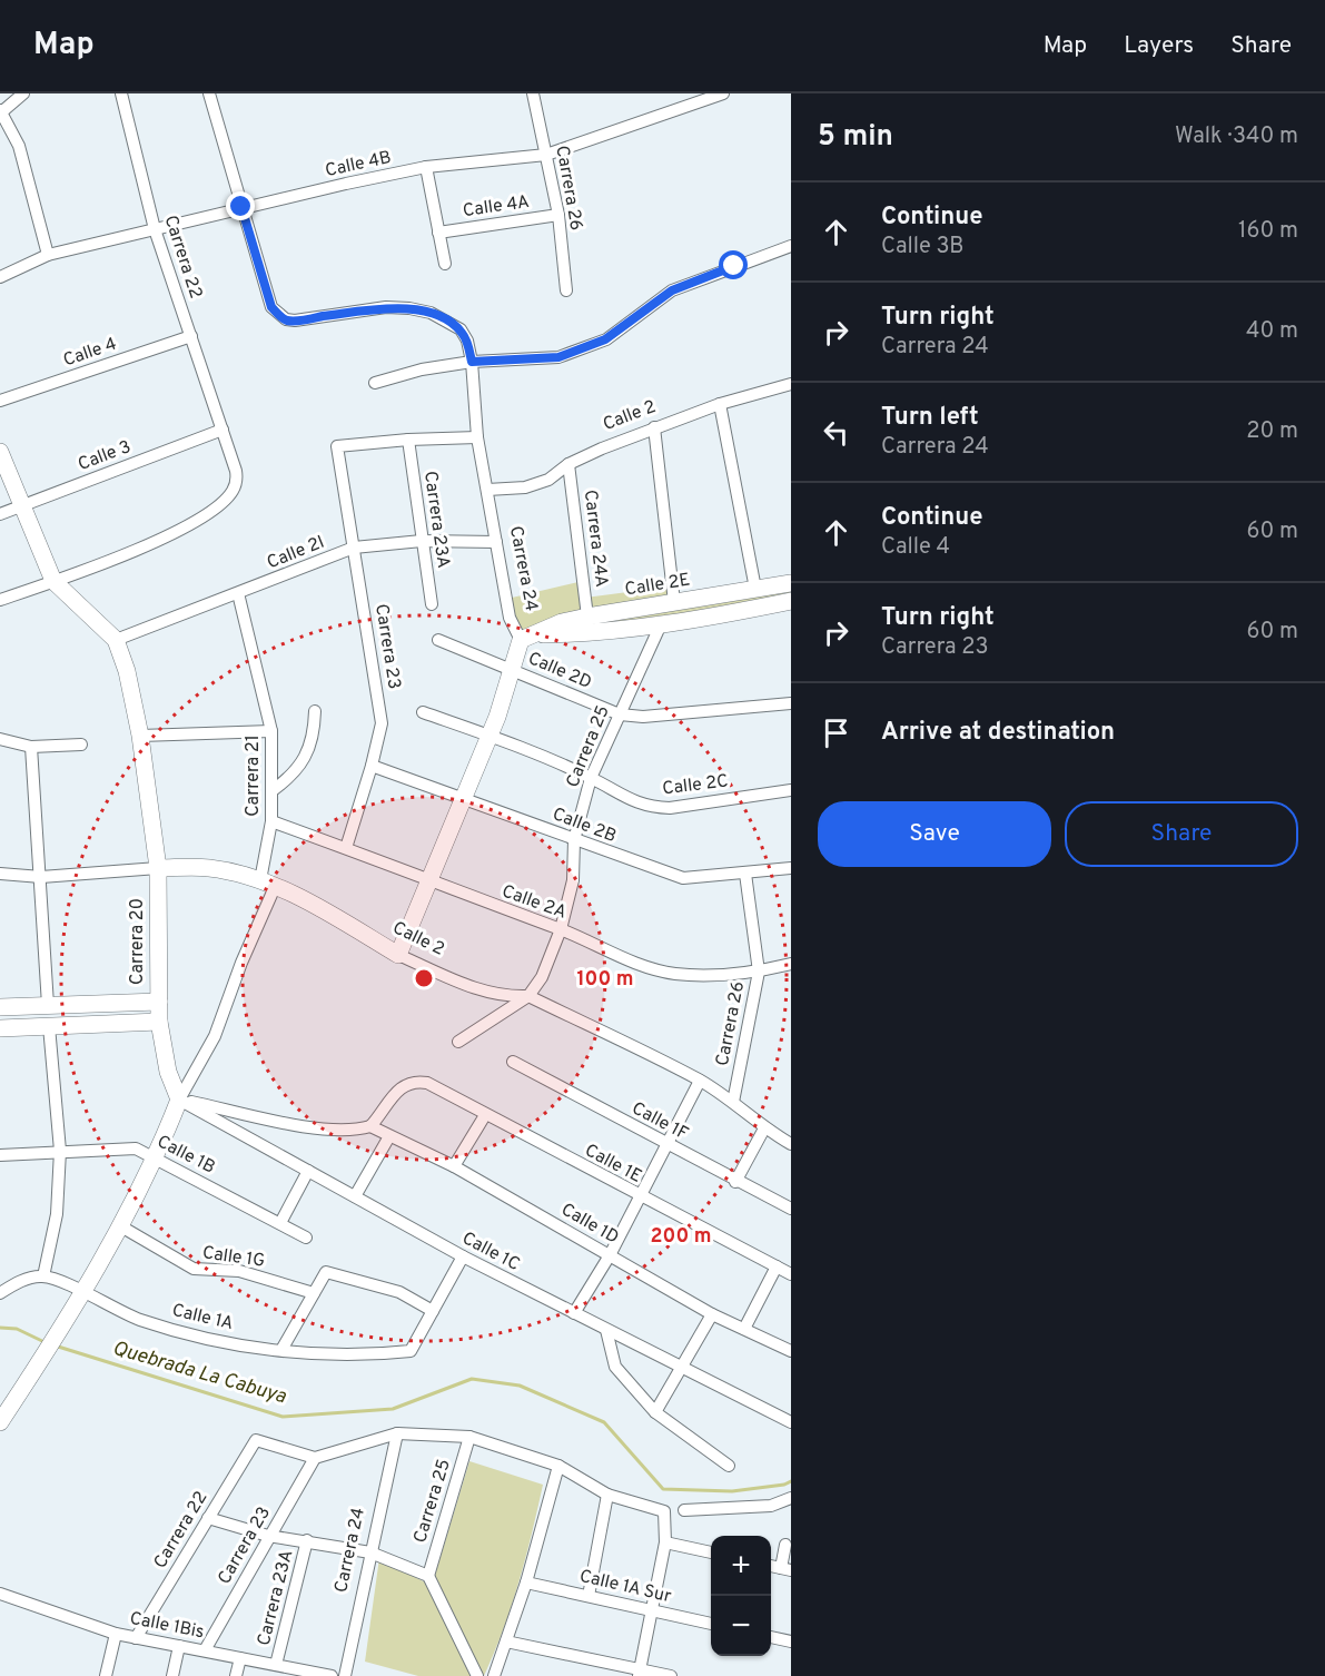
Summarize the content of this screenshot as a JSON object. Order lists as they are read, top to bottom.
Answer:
{
  "streets": {
    "street": [
      "Calle 4B",
      "Carrera 26",
      "Calle 4A",
      "Carrera 22",
      "Calle 4",
      "Calle 2",
      "Calle 3",
      "Carrera 23A",
      "Carrera 24A",
      "Calle 2I",
      "Carrera 24",
      "Calle 2E",
      "Carrera 23",
      "Calle 2D",
      "Carrera 25",
      "Carrera 21",
      "Calle 2C",
      "Calle 2B",
      "Calle 2A",
      "Carrera 20",
      "Calle 1F",
      "Calle 1B",
      "Calle 1E",
      "Calle 1D",
      "Calle 1C",
      "Calle 1G",
      "Calle 1A",
      "Calle 1A Sur",
      "Calle 1Bis"
    ]
  },
  "crossings": [
    ["Calle 4B", "Carrera 26"],
    ["Calle 4B", "Carrera 22"],
    ["Calle 4B", "Carrera 24"],
    ["Carrera 26", "Calle 4A"],
    ["Carrera 26", "Calle 2"],
    ["Carrera 26", "Calle 2B"],
    ["Carrera 26", "Calle 2A"],
    ["Carrera 26", "Calle 1F"],
    ["Carrera 26", "Calle 1E"],
    ["Carrera 26", "Calle 1D"],
    ["Carrera 26", "Calle 1C"],
    ["Carrera 22", "Calle 4"],
    ["Carrera 22", "Calle 3"],
    ["Carrera 22", "Carrera 23"],
    ["Carrera 22", "Calle 1Bis"],
    ["Calle 2", "Carrera 24A"],
    ["Calle 2", "Carrera 24"],
    ["Calle 2", "Carrera 25"],
    ["Calle 2", "Carrera 21"],
    ["Calle 2", "Carrera 20"],
    ["Calle 3", "Carrera 20"],
    ["Carrera 23A", "Calle 2I"],
    ["Carrera 23A", "Carrera 23"],
    ["Carrera 23A", "Calle 1Bis"],
    ["Carrera 24A", "Calle 2E"],
    ["Calle 2I", "Carrera 24"],
    ["Calle 2I", "Carrera 23"],
    ["Calle 2I", "Carrera 21"],
    ["Calle 2I", "Carrera 20"],
    ["Carrera 24", "Calle 2E"],
    ["Carrera 24", "Calle 2D"],
    ["Carrera 24", "Calle 2C"],
    ["Carrera 24", "Calle 2B"],
    ["Carrera 24", "Calle 2A"],
    ["Carrera 23", "Calle 2B"],
    ["Carrera 23", "Calle 2A"],
    ["Carrera 23", "Calle 1Bis"],
    ["Calle 2D", "Carrera 25"],
    ["Carrera 25", "Calle 2C"],
    ["Carrera 25", "Calle 2B"],
    ["Carrera 25", "Calle 2A"],
    ["Carrera 21", "Calle 2A"],
    ["Carrera 21", "Carrera 20"],
    ["Carrera 21", "Calle 1C"],
    ["Carrera 20", "Calle 1C"],
    ["Calle 1E", "Calle 1D"]
  ],
  "water": ["Quebrada La Cabuya"],
  "page": {
    "header": "Map",
    "nav": ["Map", "Layers", "Share"],
    "heading": ["5 min", "Walk · 340 m"],
    "list": [
      ["Continue", "Calle 3B", "160 m"],
      ["Turn right", "Carrera 24", "40 m"],
      ["Turn left", "Carrera 24", "20 m"],
      ["Continue", "Calle 4", "60 m"],
      ["Turn right", "Carrera 23", "60 m"],
      "Arrive at destination"
    ],
    "buttons": ["Save", "Share"],
    "map_buttons": ["+", "−"]
  },
  "rings": ["100 m", "200 m"]
}
